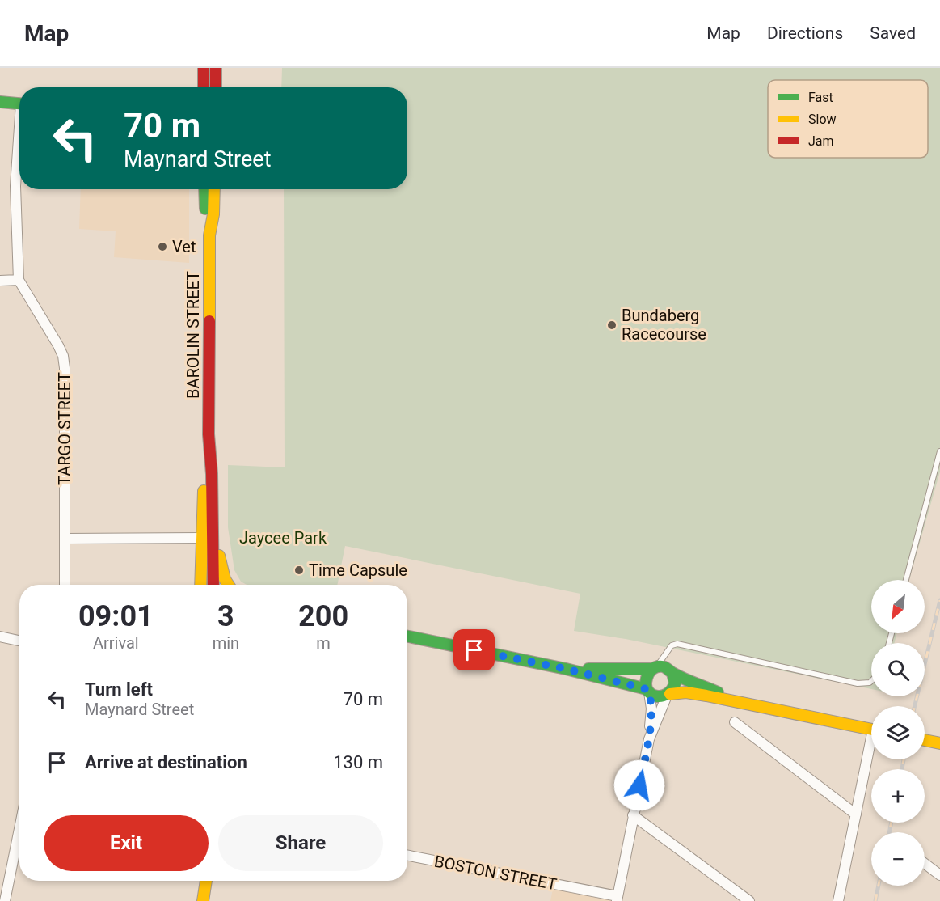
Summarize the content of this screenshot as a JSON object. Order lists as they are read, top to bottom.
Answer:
{
  "streets": {
    "main road": ["BAROLIN STREET"],
    "street": ["TARGO STREET", "BOSTON STREET"]
  },
  "parks": ["Jaycee Park"],
  "places": ["Vet", "Bundaberg Racecourse", "Time Capsule"],
  "legend": ["Fast", "Slow", "Jam"],
  "north": "bottom left",
  "page": {
    "header": "Map",
    "nav": ["Map", "Directions", "Saved"],
    "turn": ["70 m", "Maynard Street"],
    "map_buttons": ["+", "−"],
    "eta": [
      "09:01",
      "Arrival",
      "3",
      "min",
      "200",
      "m"
    ],
    "list": [
      {
        "name": "Turn left",
        "note": "Maynard Street",
        "value": "70 m"
      },
      {
        "name": "Arrive at destination",
        "value": "130 m"
      }
    ],
    "buttons": ["Exit", "Share"]
  }
}
